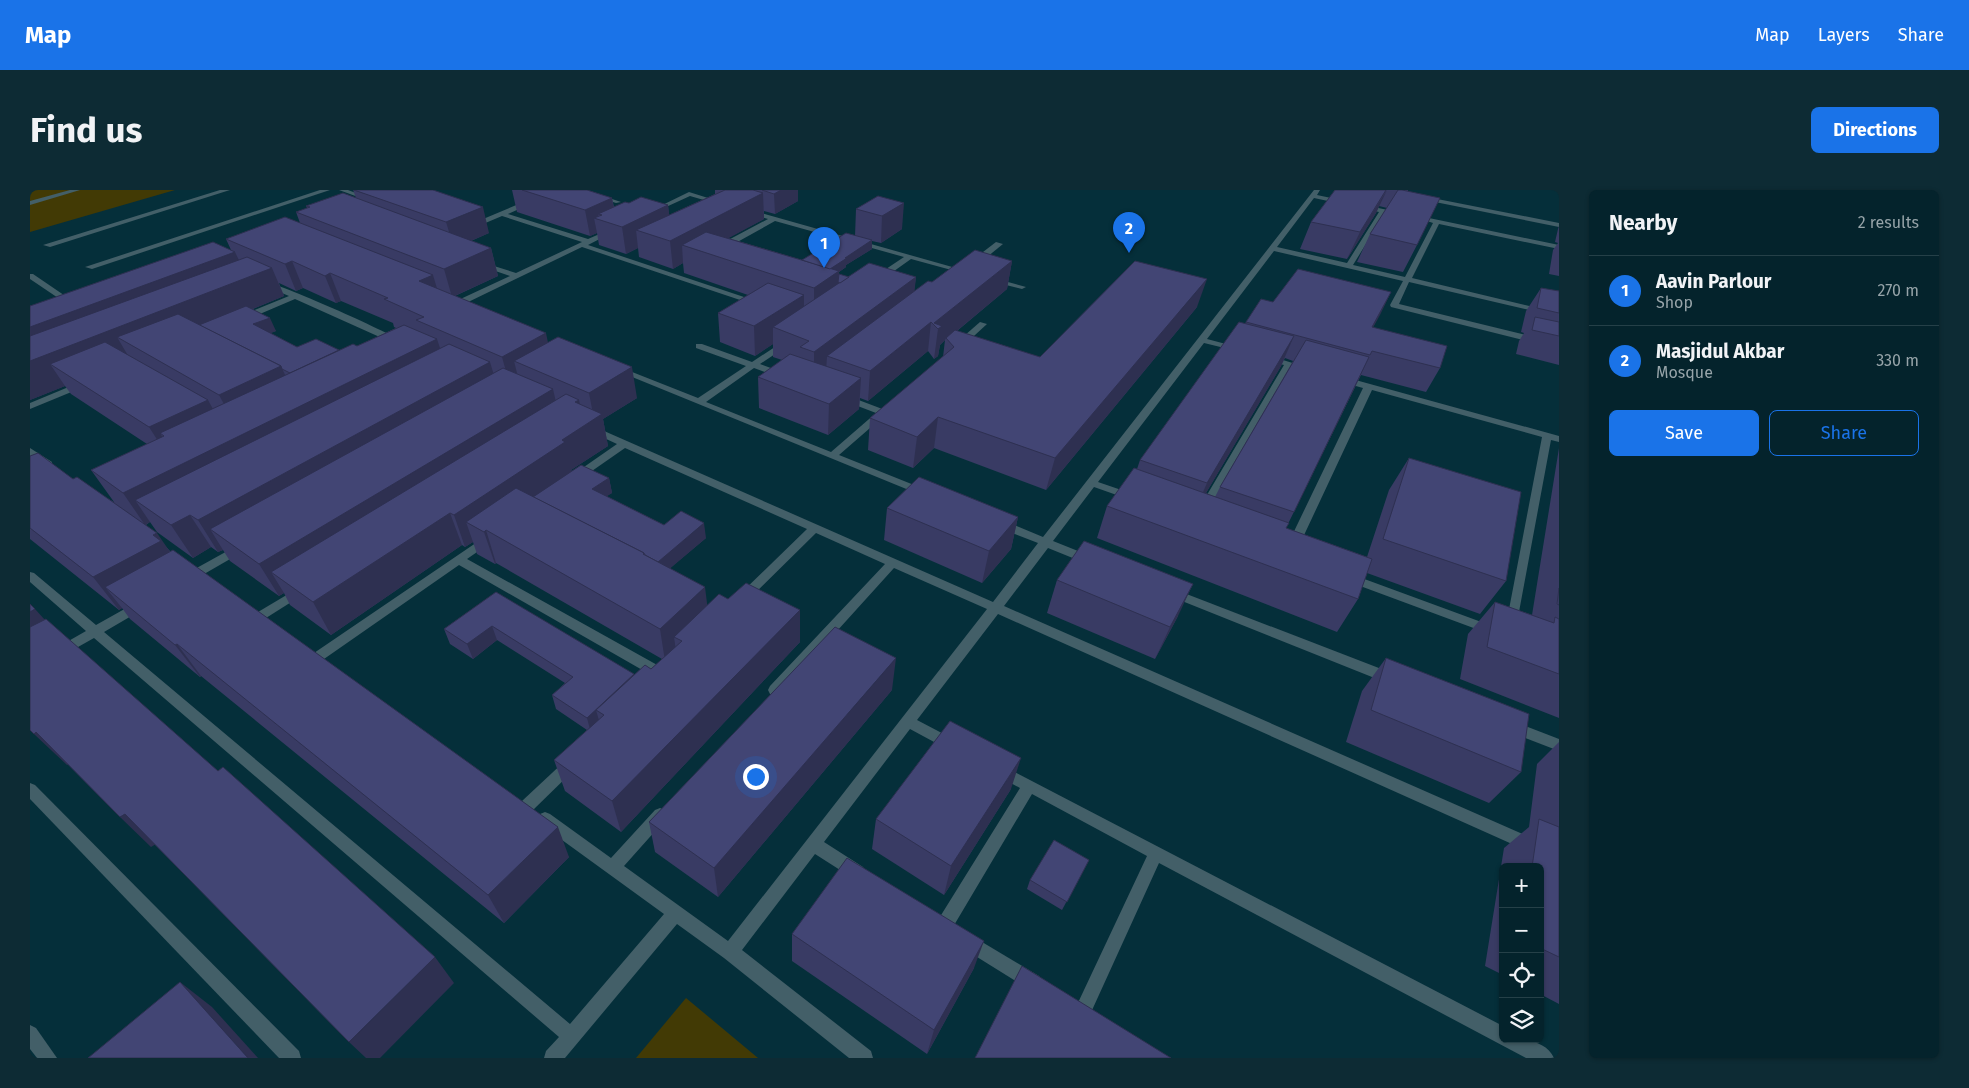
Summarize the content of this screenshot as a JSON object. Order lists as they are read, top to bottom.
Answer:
{
  "page": {
    "header": "Map",
    "nav": ["Map", "Layers", "Share"],
    "buttons": [
      "Directions",
      ["Save", "Share"]
    ],
    "title": "Find us",
    "heading": ["Nearby", "2 results"],
    "pins": ["2", "1"],
    "list": [
      {
        "mark": "1",
        "name": "Aavin Parlour",
        "note": "Shop",
        "value": "270 m"
      },
      {
        "mark": "2",
        "name": "Masjidul Akbar",
        "note": "Mosque",
        "value": "330 m"
      }
    ],
    "map_buttons": ["+", "−"]
  }
}
